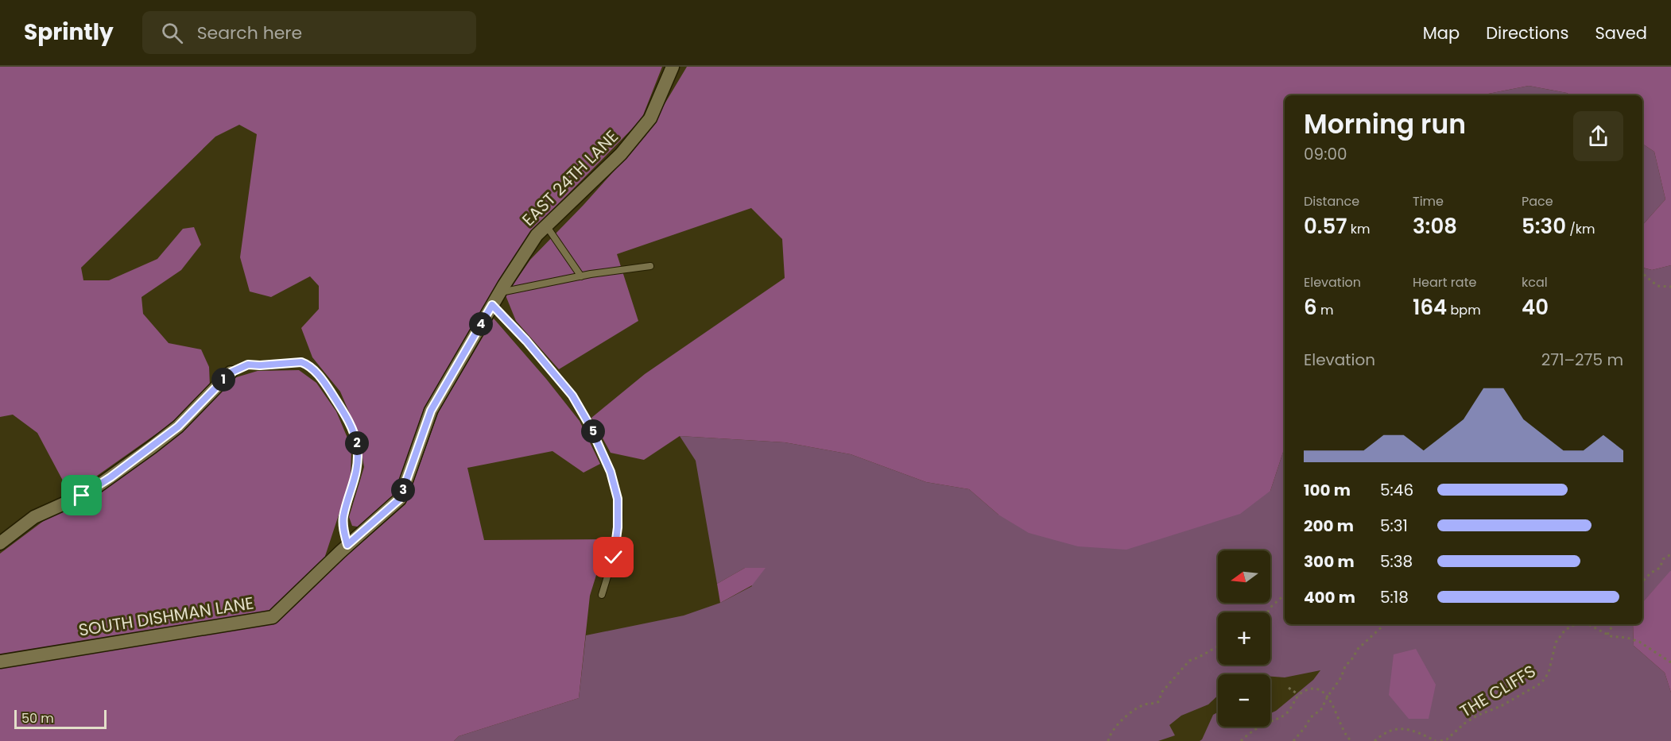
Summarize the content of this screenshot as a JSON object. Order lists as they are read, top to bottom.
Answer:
{
  "streets": {
    "street": ["EAST 24TH LANE", "SOUTH DISHMAN LANE"],
    "path": ["THE CLIFFS"]
  },
  "crossings": [
    ["EAST 24TH LANE", "SOUTH DISHMAN LANE"]
  ],
  "scale_bar": "50 m",
  "north": "left",
  "page": {
    "header": "Sprintly",
    "search": "Search here",
    "nav": ["Map", "Directions", "Saved"],
    "heading": ["Morning run", "09:00"],
    "stats": [
      ["Distance", "0.57 km"],
      ["Time", "3:08"],
      ["Pace", "5:30 /km"],
      ["Elevation", "6 m"],
      ["Heart rate", "164 bpm"],
      ["kcal", "40"]
    ],
    "pins": [
      "4",
      "1",
      "5",
      "2",
      "3"
    ],
    "chart": ["Elevation", "271–275 m"],
    "list": [
      {
        "name": "100 m",
        "note": "5:46"
      },
      {
        "name": "200 m",
        "note": "5:31"
      },
      {
        "name": "300 m",
        "note": "5:38"
      },
      {
        "name": "400 m",
        "note": "5:18"
      }
    ],
    "map_buttons": ["+", "−"],
    "scale": "50 m"
  }
}
